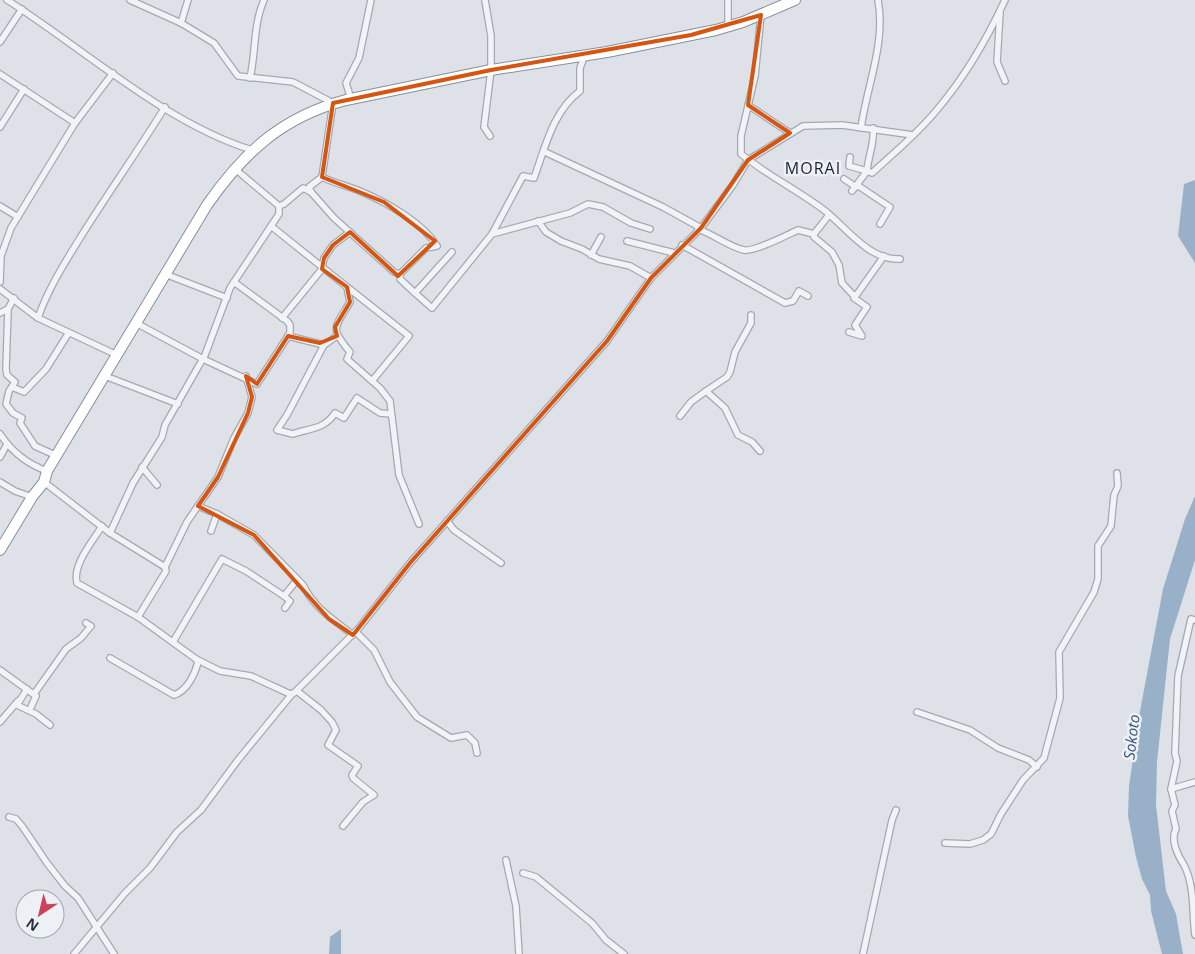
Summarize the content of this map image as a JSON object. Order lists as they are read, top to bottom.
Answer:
{
  "districts": ["MORAI"],
  "water": ["Sokoto"],
  "north": "bottom left"
}
